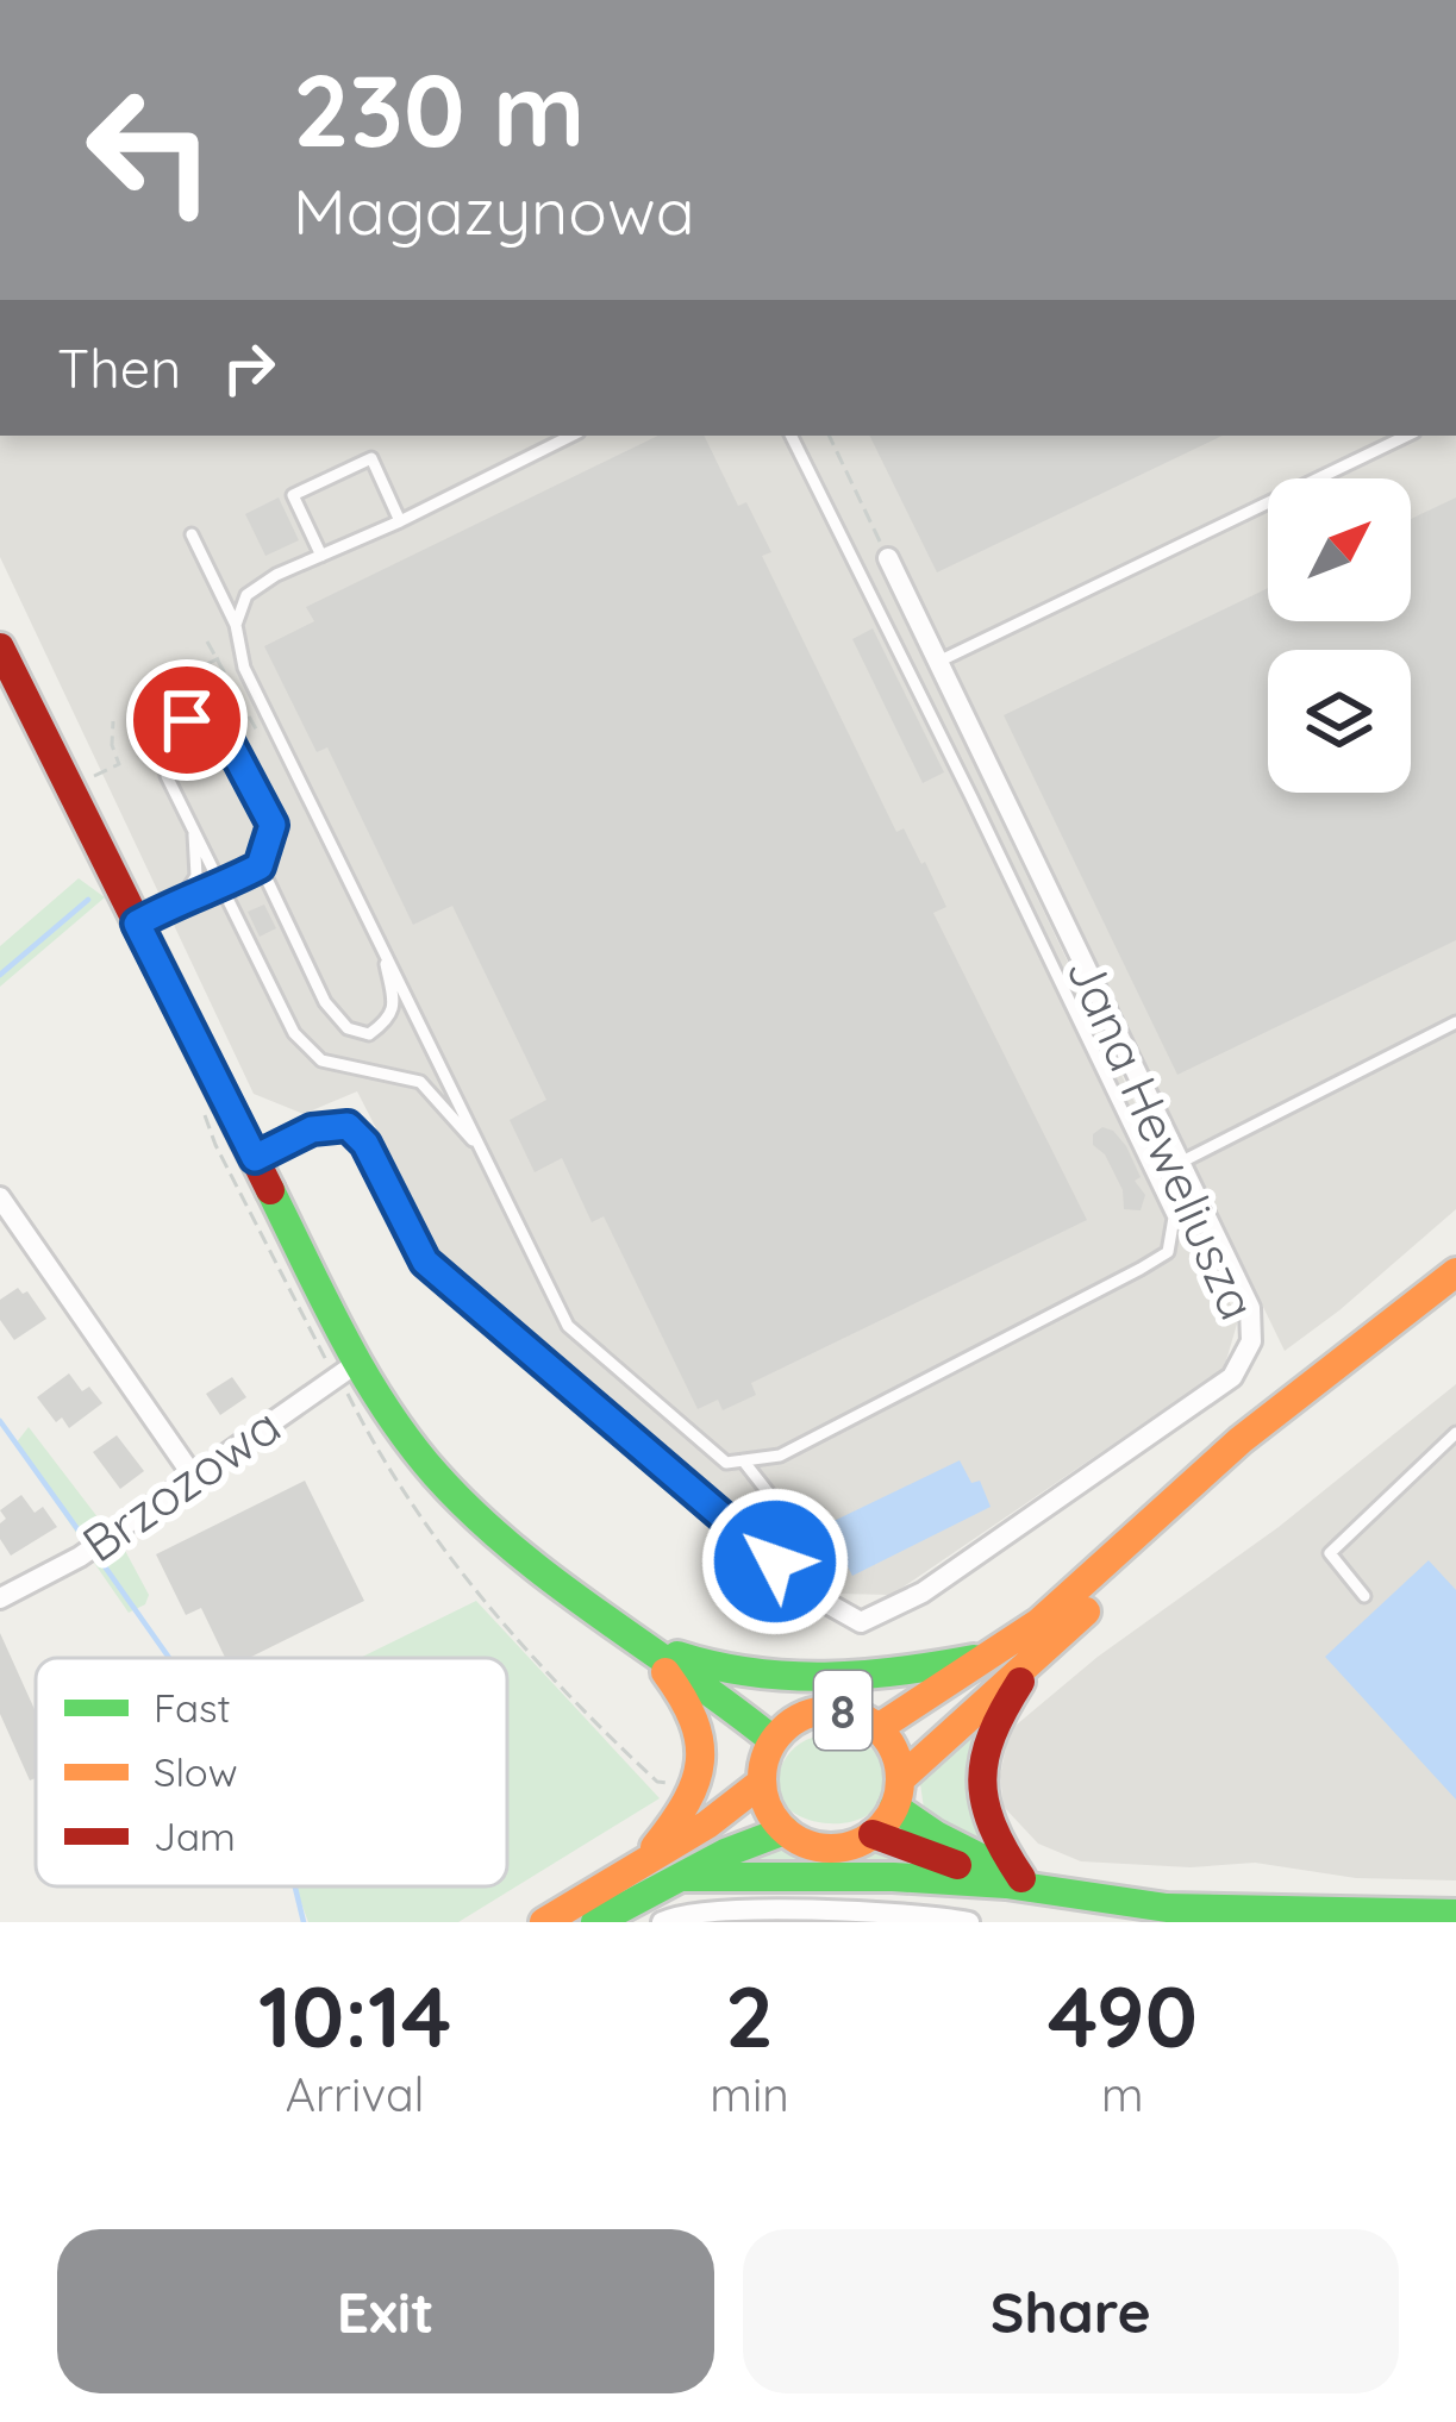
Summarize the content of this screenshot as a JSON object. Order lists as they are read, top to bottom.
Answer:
{
  "streets": {
    "main road": ["8"],
    "street": ["Jana Heweliusza", "Brzozowa"]
  },
  "legend": ["Fast", "Slow", "Jam"],
  "north": "top right",
  "page": {
    "turn": ["230 m", "Magazynowa"],
    "then": "Then",
    "eta": [
      "10:14",
      "Arrival",
      "2",
      "min",
      "490",
      "m"
    ],
    "buttons": ["Exit", "Share"]
  }
}
